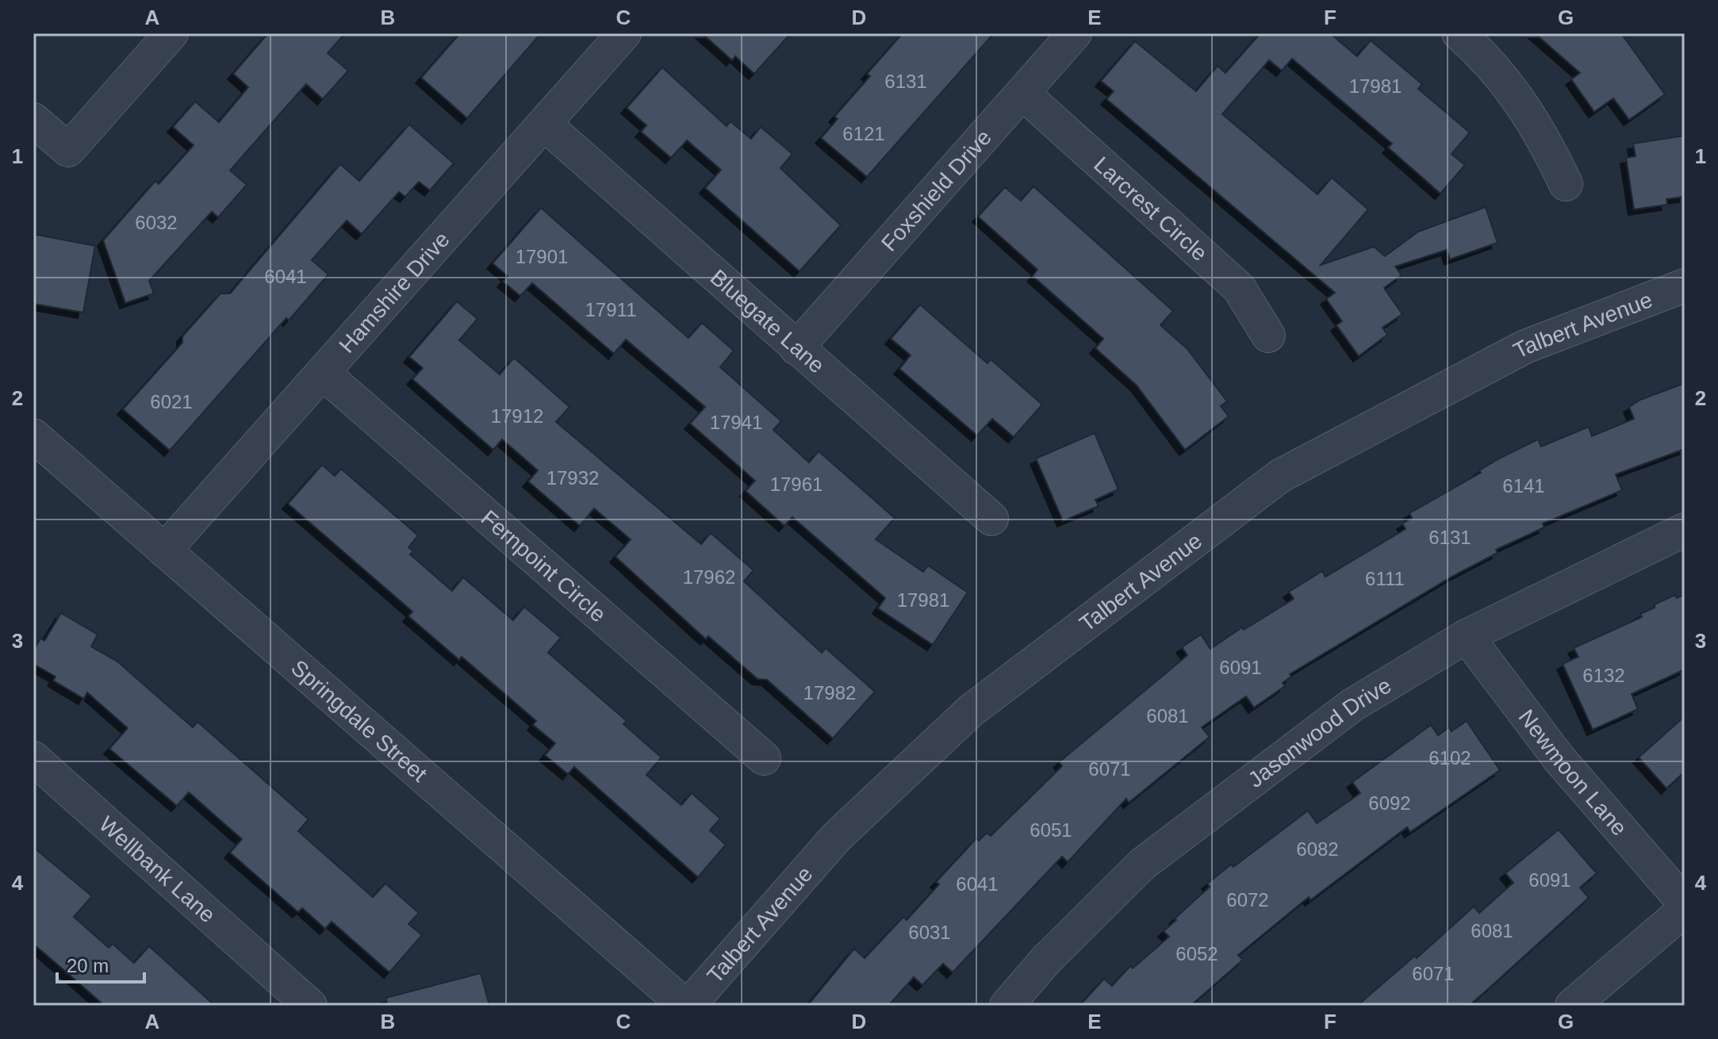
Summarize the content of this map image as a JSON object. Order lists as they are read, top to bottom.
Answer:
{
  "streets": {
    "street": [
      "Foxshield Drive",
      "Larcrest Circle",
      "Hamshire Drive",
      "Bluegate Lane",
      "Talbert Avenue",
      "Fernpoint Circle",
      "Springdale Street",
      "Jasonwood Drive",
      "Newmoon Lane",
      "Wellbank Lane"
    ]
  },
  "crossings": [
    ["Foxshield Drive", "Larcrest Circle"],
    ["Foxshield Drive", "Bluegate Lane"],
    ["Hamshire Drive", "Bluegate Lane"],
    ["Hamshire Drive", "Fernpoint Circle"],
    ["Hamshire Drive", "Springdale Street"],
    ["Talbert Avenue", "Springdale Street"],
    ["Jasonwood Drive", "Newmoon Lane"]
  ],
  "house_numbers": [
    "6131",
    "17981",
    "6121",
    "6032",
    "17901",
    "6041",
    "17911",
    "6021",
    "17912",
    "17941",
    "17932",
    "17961",
    "6141",
    "6131",
    "17962",
    "6111",
    "17981",
    "6091",
    "6132",
    "17982",
    "6081",
    "6102",
    "6071",
    "6092",
    "6051",
    "6082",
    "6091",
    "6041",
    "6072",
    "6081",
    "6031",
    "6052",
    "6071"
  ],
  "scale_bar": "20 m",
  "grid": {
    "columns": [
      "A",
      "B",
      "C",
      "D",
      "E",
      "F",
      "G"
    ],
    "rows": [
      "1",
      "2",
      "3",
      "4"
    ]
  }
}
